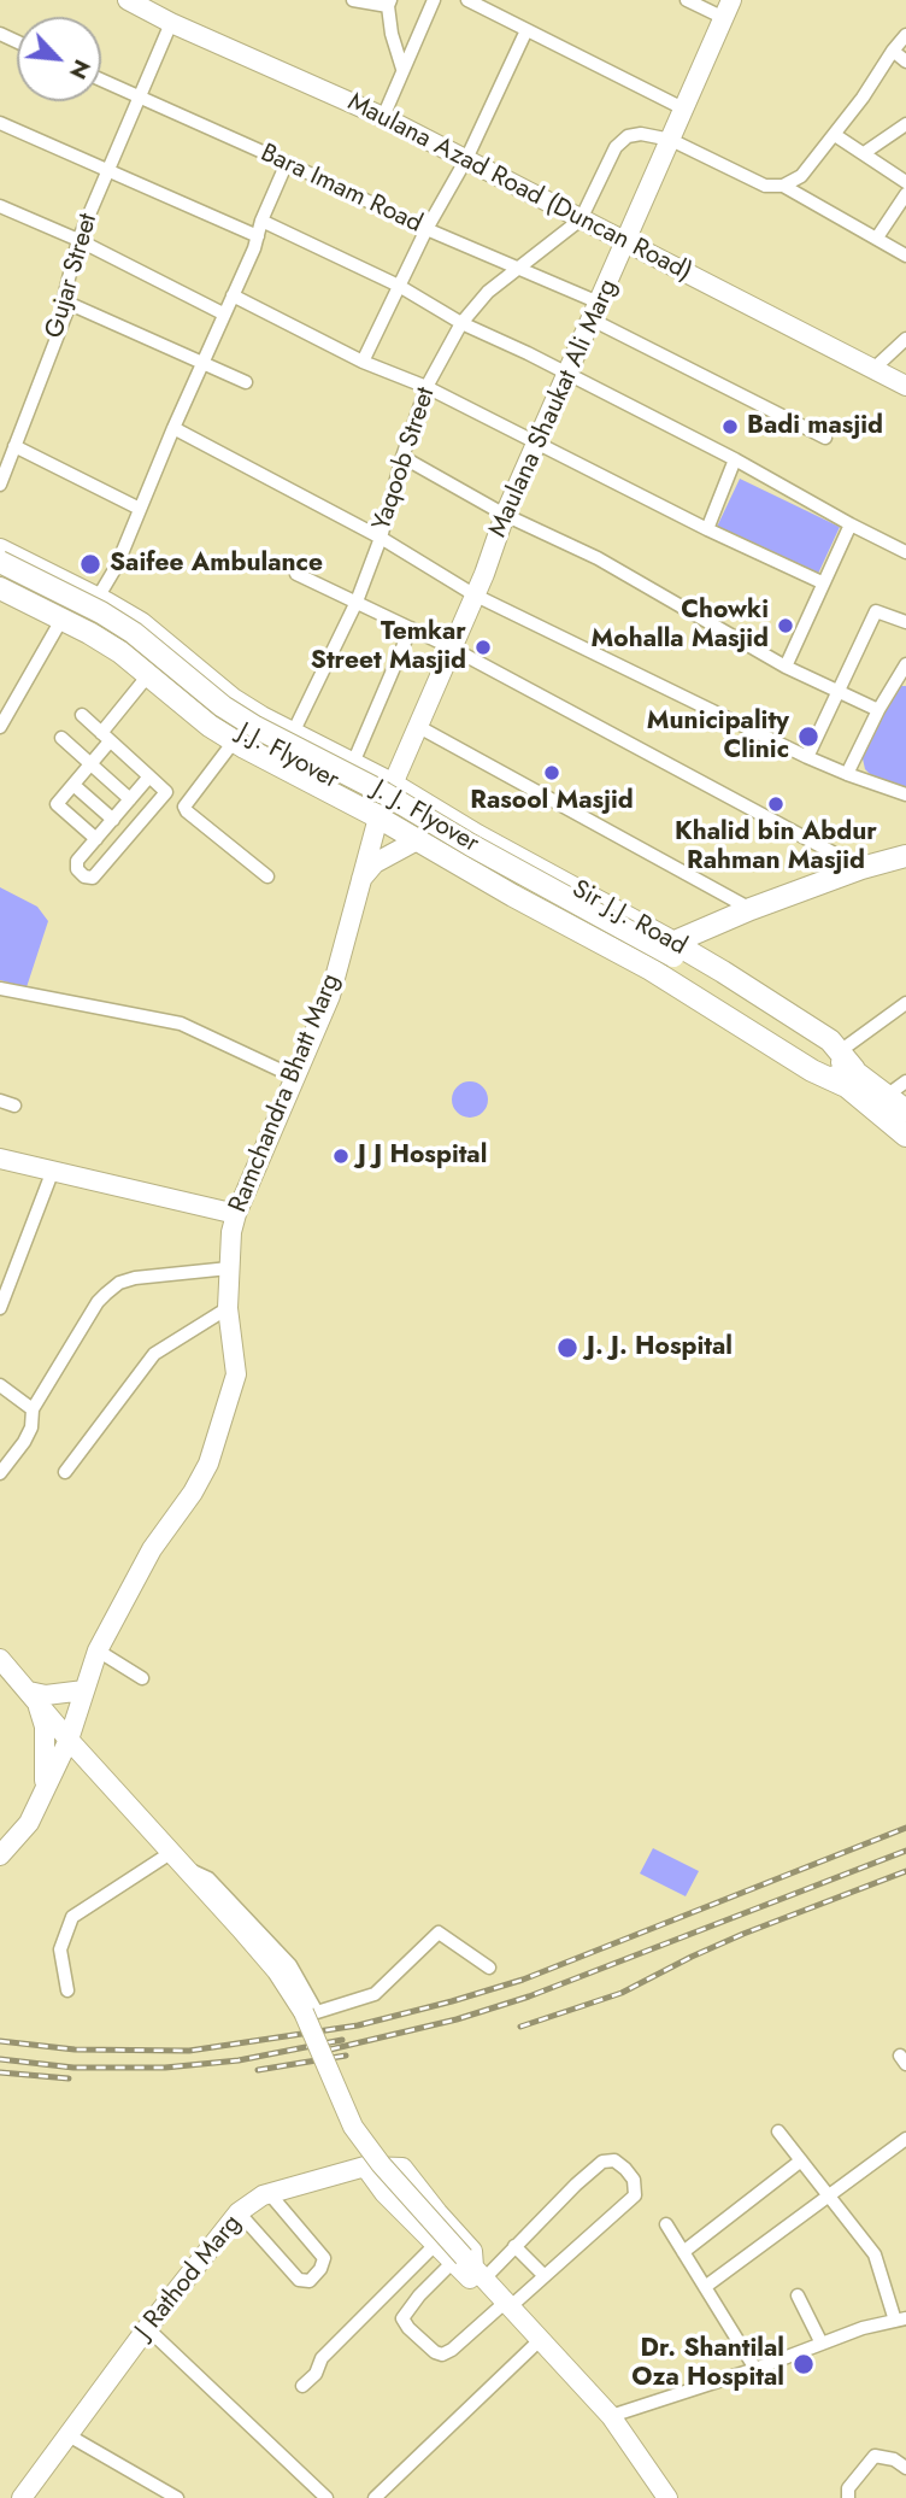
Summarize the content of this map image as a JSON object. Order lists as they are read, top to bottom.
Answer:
{
  "streets": {
    "main road": ["J.J. Flyover", "J. J. Flyover", "Sir J.J. Road"],
    "street": [
      "Maulana Azad Road (Duncan Road)",
      "Bara Imam Road",
      "Gujar Street",
      "Maulana Shaukat Ali Marg",
      "Yaqoob Street",
      "Ramchandra Bhatt Marg",
      "J Rathod Marg"
    ]
  },
  "crossings": [
    ["Maulana Azad Road (Duncan Road)", "Gujar Street"],
    ["Maulana Azad Road (Duncan Road)", "Maulana Shaukat Ali Marg"],
    ["Maulana Azad Road (Duncan Road)", "Yaqoob Street"],
    ["Bara Imam Road", "Gujar Street"],
    ["Bara Imam Road", "Maulana Shaukat Ali Marg"],
    ["Bara Imam Road", "Yaqoob Street"],
    ["Maulana Shaukat Ali Marg", "Yaqoob Street"],
    ["Maulana Shaukat Ali Marg", "Sir J.J. Road"],
    ["Maulana Shaukat Ali Marg", "Ramchandra Bhatt Marg"],
    ["Yaqoob Street", "Sir J.J. Road"],
    ["J.J. Flyover", "J. J. Flyover"],
    ["J.J. Flyover", "Sir J.J. Road"],
    ["J. J. Flyover", "Sir J.J. Road"],
    ["Sir J.J. Road", "Ramchandra Bhatt Marg"]
  ],
  "places": [
    "Badi masjid",
    "Saifee Ambulance",
    "Chowki Mohalla Masjid",
    "Temkar Street Masjid",
    "Municipality Clinic",
    "Rasool Masjid",
    "Khalid bin Abdur Rahman Masjid",
    "J J Hospital",
    "J. J. Hospital",
    "Dr. Shantilal Oza Hospital"
  ],
  "north": "bottom right"
}
